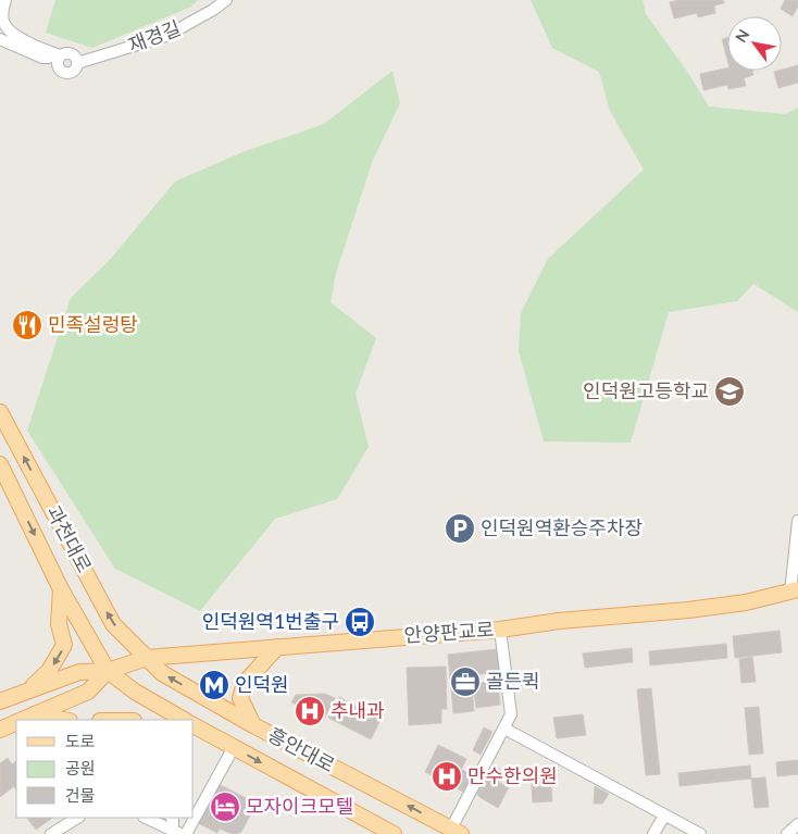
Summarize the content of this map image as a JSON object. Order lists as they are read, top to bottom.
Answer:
{
  "streets": {
    "main road": ["과천대로", "안양판교로", "흥안대로"],
    "street": ["재경길"]
  },
  "crossings": [
    ["과천대로", "안양판교로"],
    ["과천대로", "흥안대로"],
    ["안양판교로", "흥안대로"]
  ],
  "places": {
    "restaurant": ["민족설렁탕"],
    "school or university": ["인덕원고등학교"],
    "parking": ["인덕원역환승주차장"],
    "bus stop": ["인덕원역1번출구"],
    "office": ["골든퀵"],
    "metro station": ["인덕원"],
    "hospital": ["추내과", "만수한의원"],
    "hotel": ["모자이크모텔"]
  },
  "legend": ["도로", "공원", "건물"],
  "north": "top left"
}
